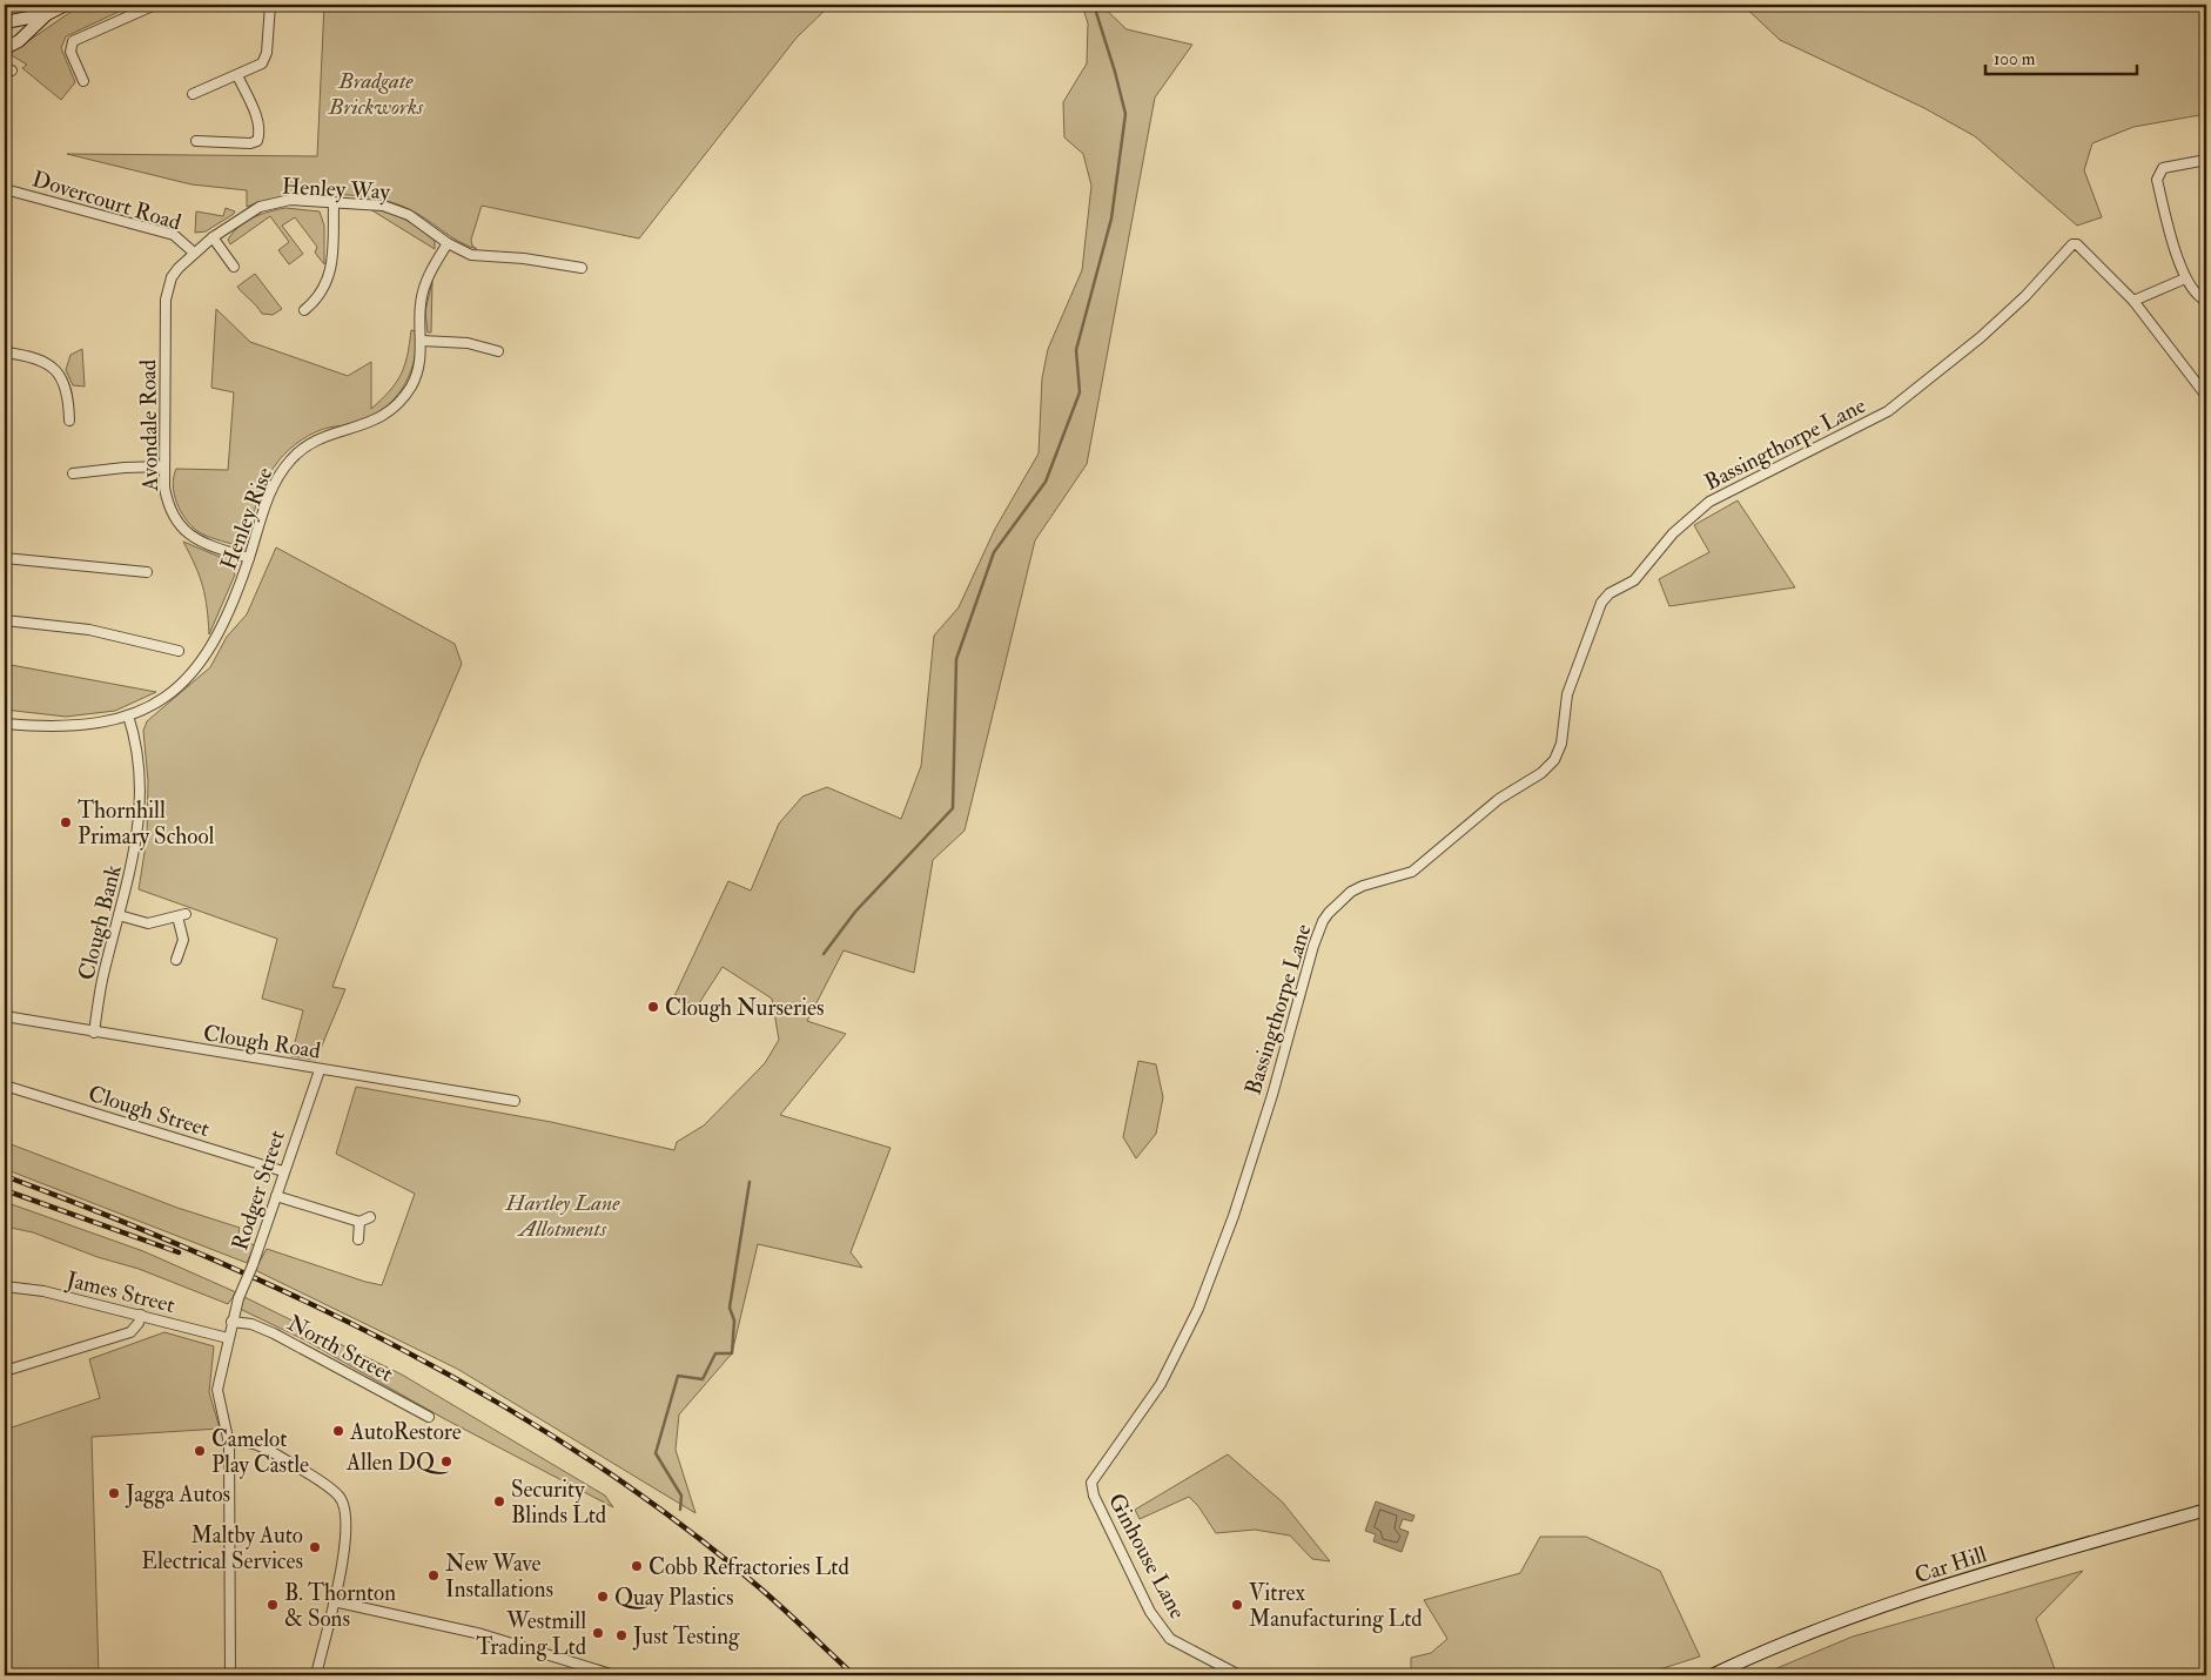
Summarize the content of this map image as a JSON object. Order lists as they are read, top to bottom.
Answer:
{
  "streets": {
    "main road": ["Car Hill"],
    "street": [
      "Henley Way",
      "Dovercourt Road",
      "Avondale Road",
      "Bassingthorpe Lane",
      "Henley Rise",
      "Clough Bank",
      "Clough Road",
      "Clough Street",
      "Rodger Street",
      "James Street",
      "North Street",
      "Ginhouse Lane"
    ]
  },
  "crossings": [
    ["Henley Way", "Dovercourt Road"],
    ["Henley Way", "Avondale Road"],
    ["Henley Way", "Henley Rise"],
    ["Dovercourt Road", "Avondale Road"],
    ["Avondale Road", "Henley Rise"],
    ["Bassingthorpe Lane", "Ginhouse Lane"],
    ["Henley Rise", "Clough Bank"],
    ["Clough Bank", "Clough Road"],
    ["Clough Road", "Rodger Street"],
    ["Clough Street", "Rodger Street"],
    ["Rodger Street", "James Street"],
    ["Rodger Street", "North Street"]
  ],
  "parks": ["Bradgate Brickworks", "Hartley Lane Allotments"],
  "places": [
    "Thornhill Primary School",
    "Clough Nurseries",
    "AutoRestore",
    "Camelot Play Castle",
    "Allen DQ",
    "Jagga Autos",
    "Security Blinds Ltd",
    "Maltby Auto Electrical Services",
    "Cobb Refractories Ltd",
    "New Wave Installations",
    "Quay Plastics",
    "B. Thornton & Sons",
    "Vitrex Manufacturing Ltd",
    "Westmill Trading Ltd",
    "Just Testing"
  ],
  "scale_bar": "100 m"
}
